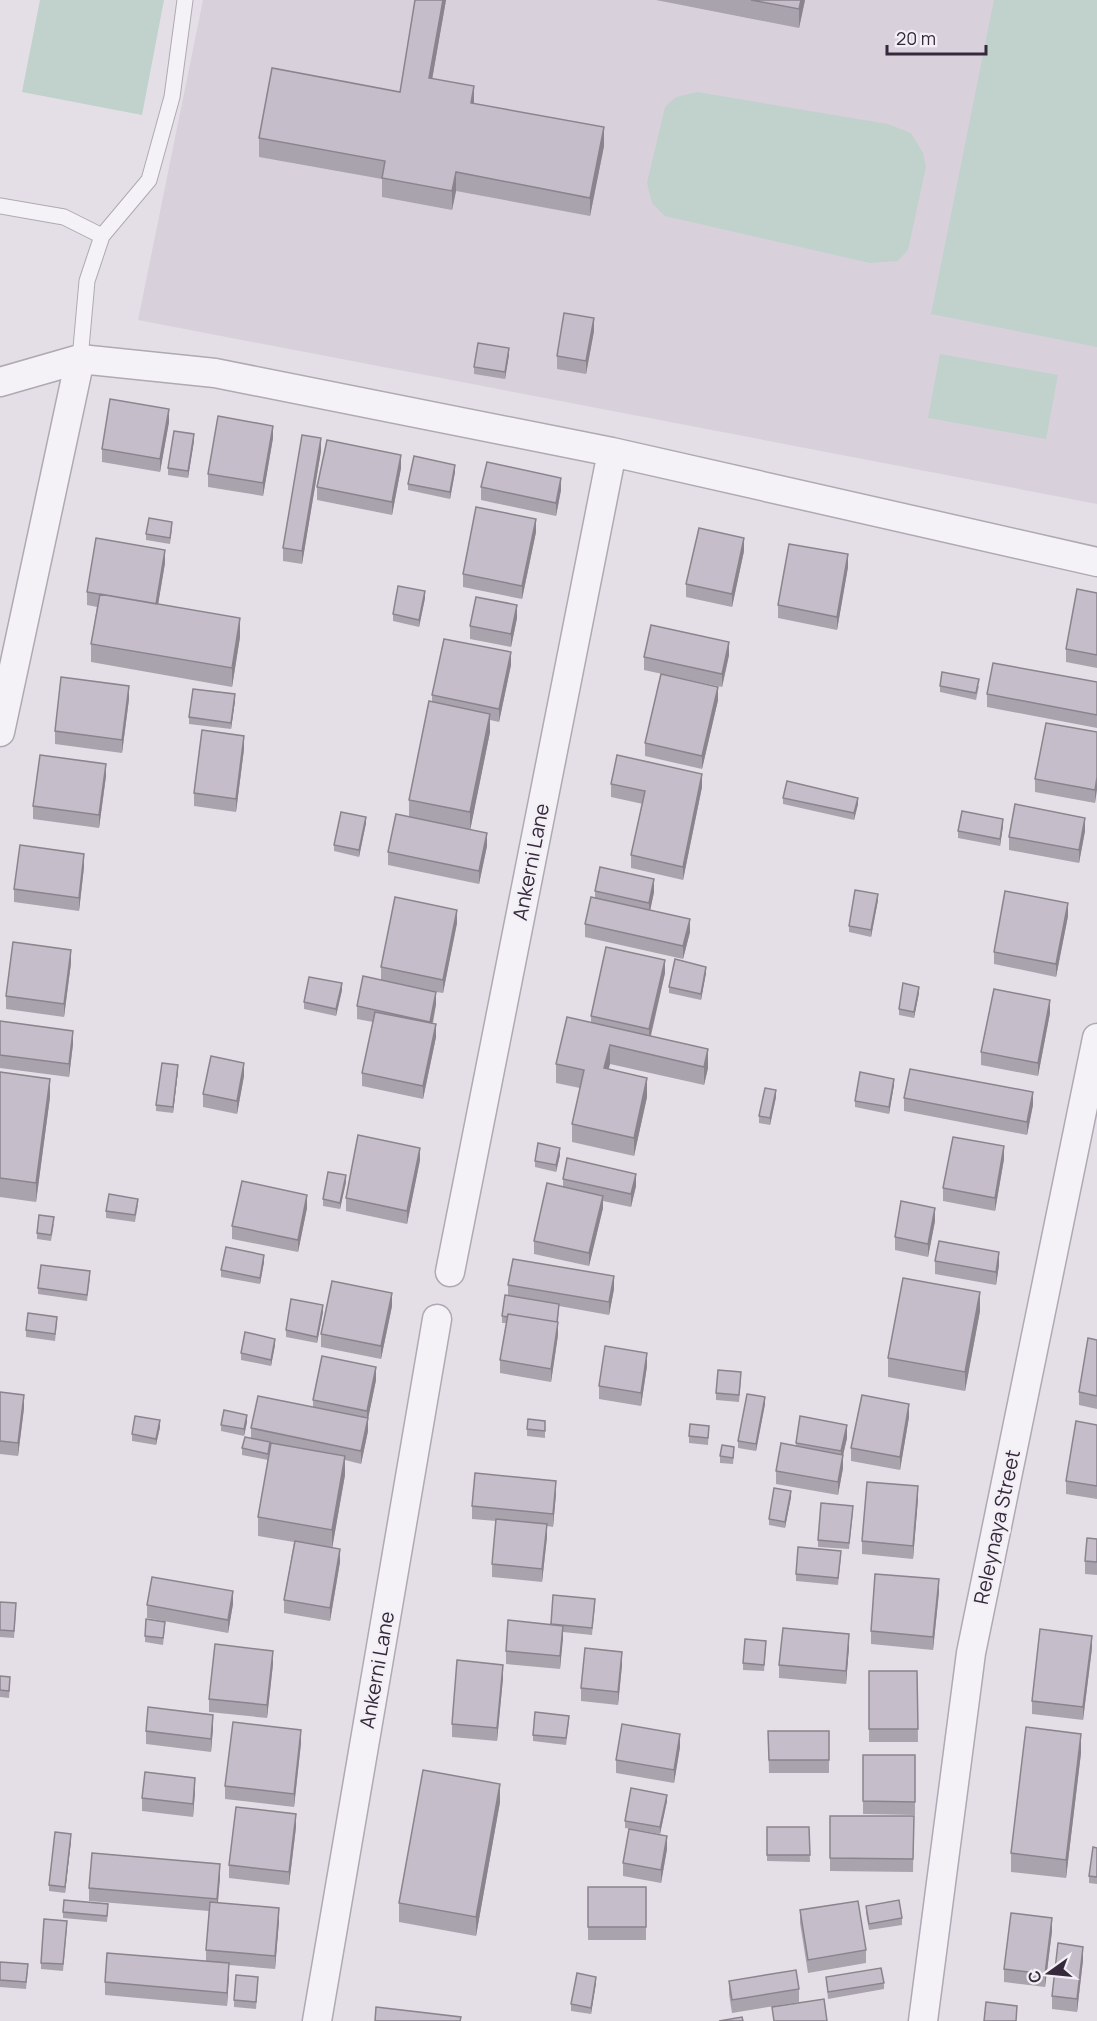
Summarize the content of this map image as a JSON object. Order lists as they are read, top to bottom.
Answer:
{
  "streets": {
    "street": ["Ankerni Lane", "Releynaya Street"]
  },
  "scale_bar": "20 m",
  "north": "left"
}
